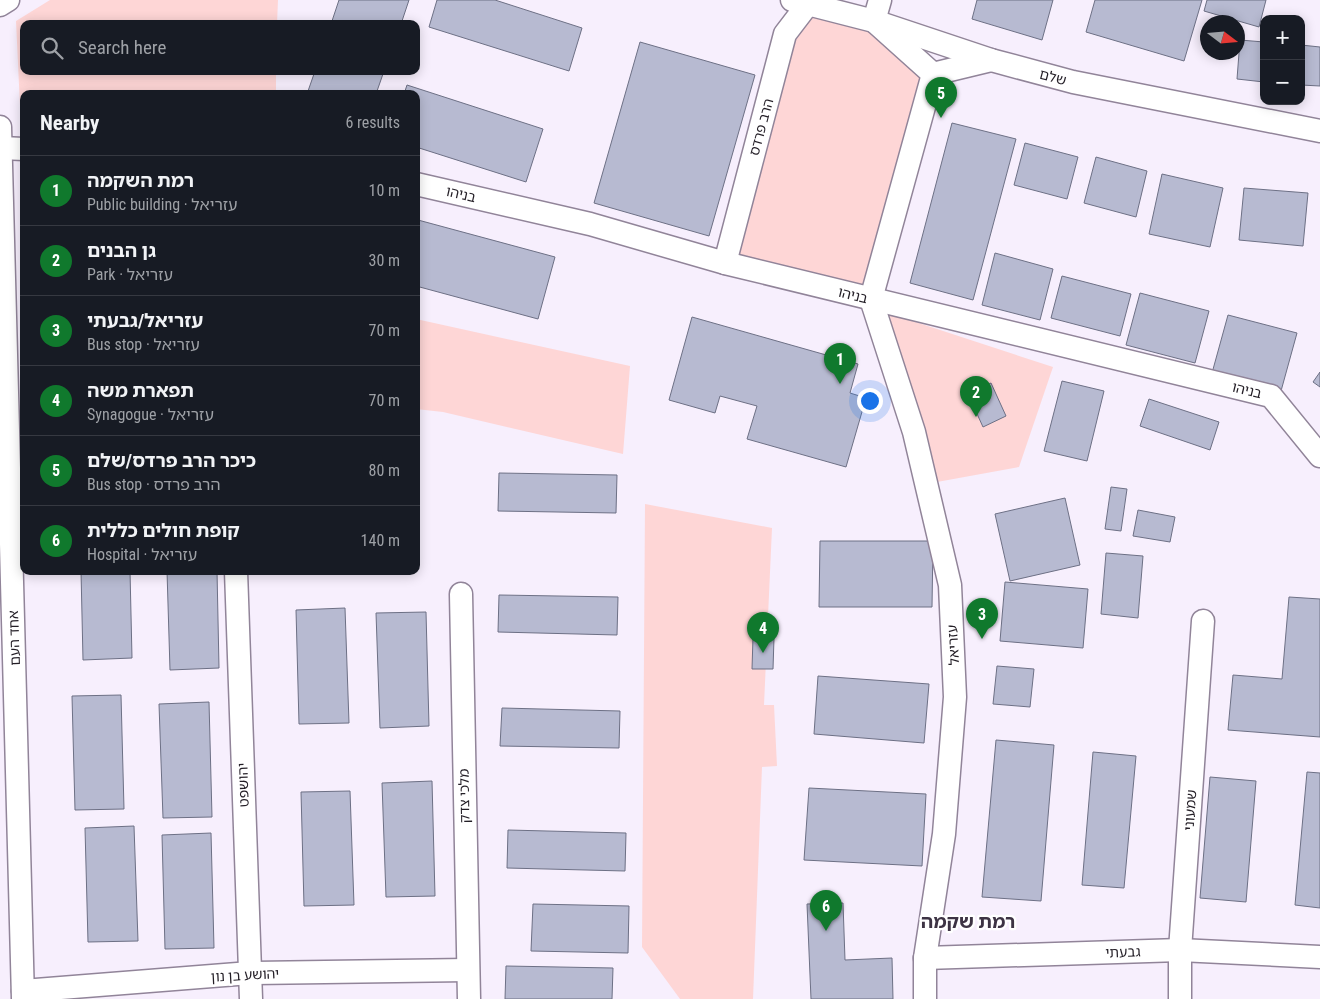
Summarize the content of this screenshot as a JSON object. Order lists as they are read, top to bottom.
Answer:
{
  "streets": {
    "street": [
      "שלם",
      "הרב פרדס",
      "בניהו",
      "אחד העם",
      "עזריאל",
      "יהושפט",
      "מלכי צדק",
      "שמעוני",
      "גבעתי",
      "יהושע בן נון"
    ]
  },
  "crossings": [
    ["שלם", "הרב פרדס"],
    ["הרב פרדס", "בניהו"],
    ["בניהו", "עזריאל"],
    ["אחד העם", "יהושע בן נון"],
    ["עזריאל", "גבעתי"],
    ["יהושפט", "יהושע בן נון"],
    ["מלכי צדק", "יהושע בן נון"],
    ["שמעוני", "גבעתי"]
  ],
  "districts": ["רמת שקמה"],
  "north": "right",
  "page": {
    "map_buttons": ["+", "−"],
    "search": "Search here",
    "pins": [
      "5",
      "1",
      "2",
      "3",
      "4",
      "6"
    ],
    "heading": ["Nearby", "6 results"],
    "list": [
      {
        "mark": "1",
        "name": "רמת השקמה",
        "note": "Public building · עזריאל",
        "value": "10 m"
      },
      {
        "mark": "2",
        "name": "גן הבנים",
        "note": "Park · עזריאל",
        "value": "30 m"
      },
      {
        "mark": "3",
        "name": "עזריאל/גבעתי",
        "note": "Bus stop · עזריאל",
        "value": "70 m"
      },
      {
        "mark": "4",
        "name": "תפארת משה",
        "note": "Synagogue · עזריאל",
        "value": "70 m"
      },
      {
        "mark": "5",
        "name": "כיכר הרב פרדס/שלם",
        "note": "Bus stop · הרב פרדס",
        "value": "80 m"
      },
      {
        "mark": "6",
        "name": "קופת חולים כללית",
        "note": "Hospital · עזריאל",
        "value": "140 m"
      }
    ]
  }
}
